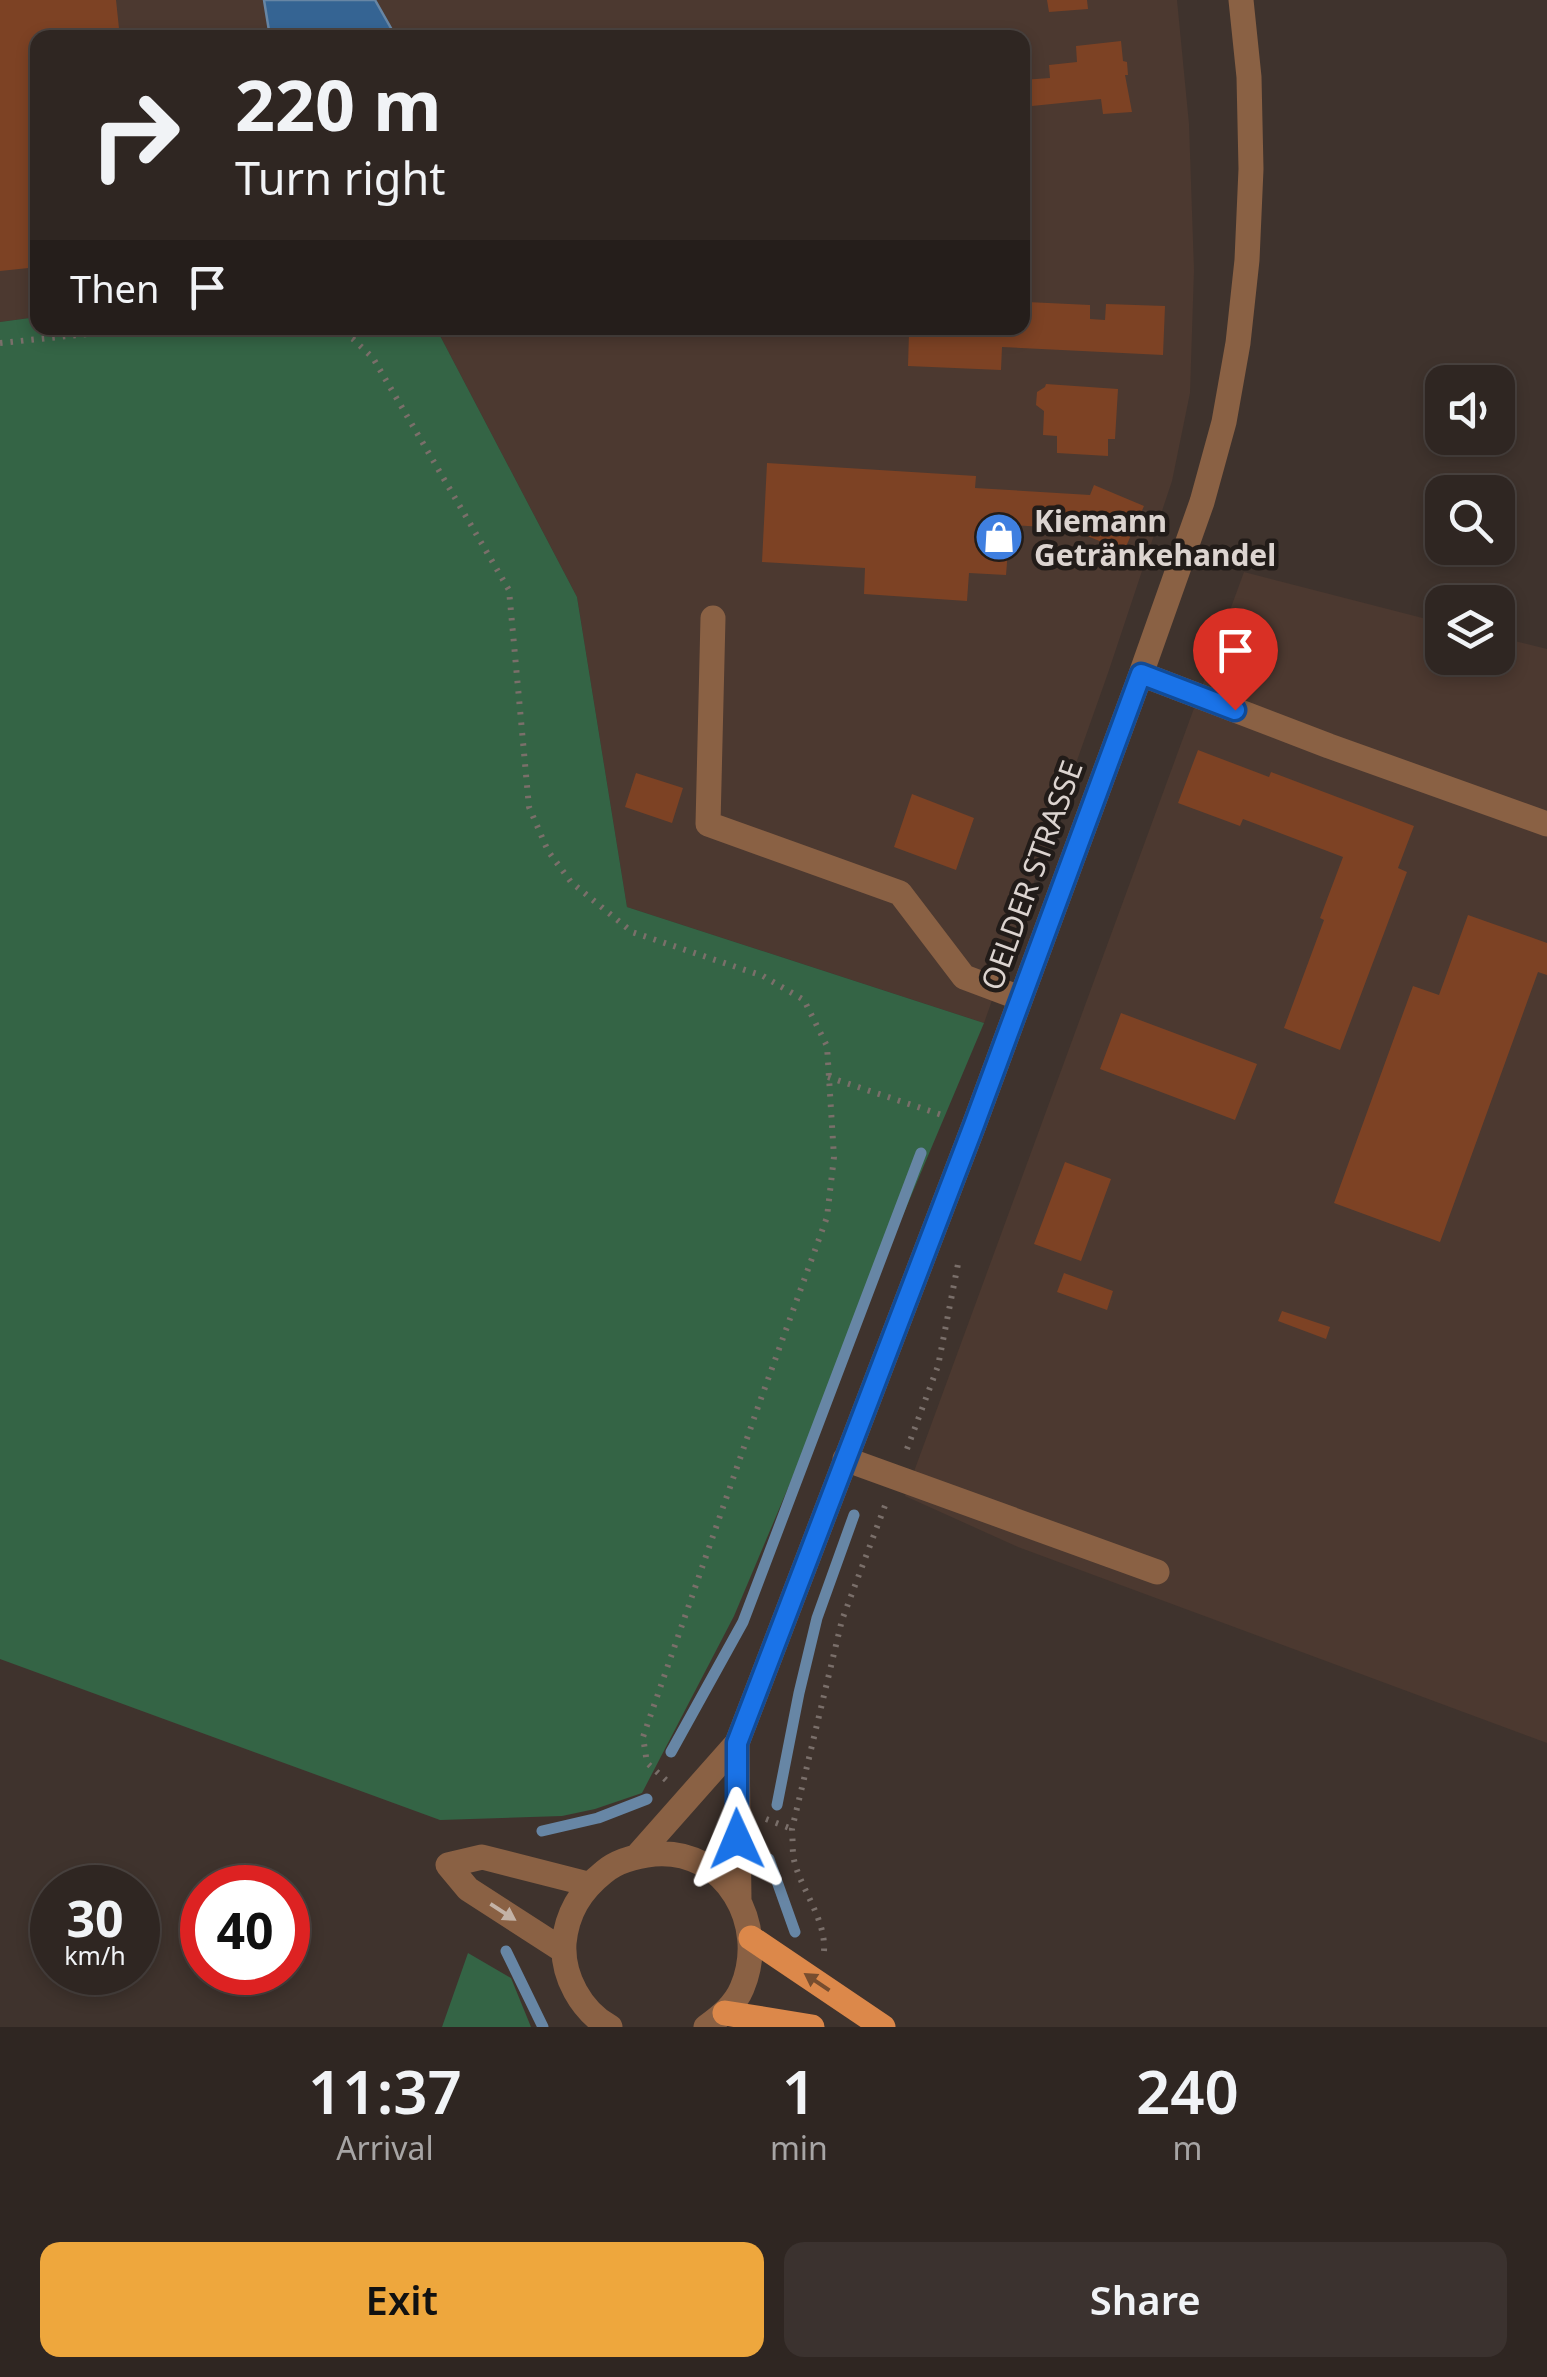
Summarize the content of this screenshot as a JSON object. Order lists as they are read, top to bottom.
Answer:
{
  "streets": {
    "street": ["OELDER STRASSE"]
  },
  "places": {
    "shop": ["Kiemann Getränkehandel"]
  },
  "page": {
    "turn": ["220 m", "Turn right"],
    "then": "Then",
    "speed": "30 km/h",
    "limit": "40",
    "eta": [
      "11:37",
      "Arrival",
      "1",
      "min",
      "240",
      "m"
    ],
    "buttons": ["Exit", "Share"]
  }
}
